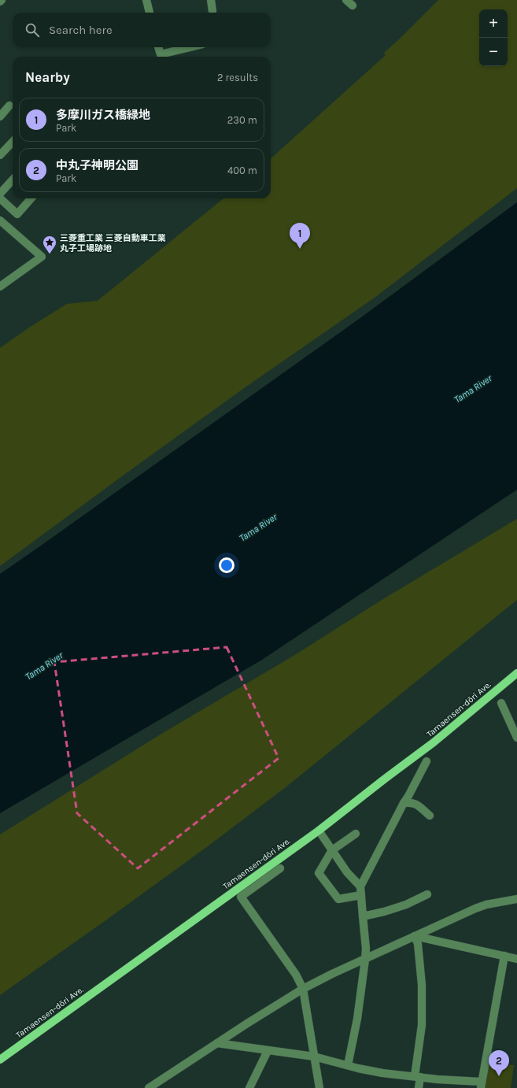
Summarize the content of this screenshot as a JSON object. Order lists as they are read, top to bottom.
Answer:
{
  "streets": {
    "main road": ["Tamaensen-dōri Ave."]
  },
  "water": ["Tama River"],
  "places": {
    "place": ["三菱重工業 三菱自動車工業 丸子工場跡地"]
  },
  "page": {
    "map_buttons": ["+", "−"],
    "search": "Search here",
    "heading": ["Nearby", "2 results"],
    "list": [
      {
        "mark": "1",
        "name": "多摩川ガス橋緑地",
        "note": "Park",
        "value": "230 m"
      },
      {
        "mark": "2",
        "name": "中丸子神明公園",
        "note": "Park",
        "value": "400 m"
      }
    ],
    "pins": ["1", "2"]
  }
}
